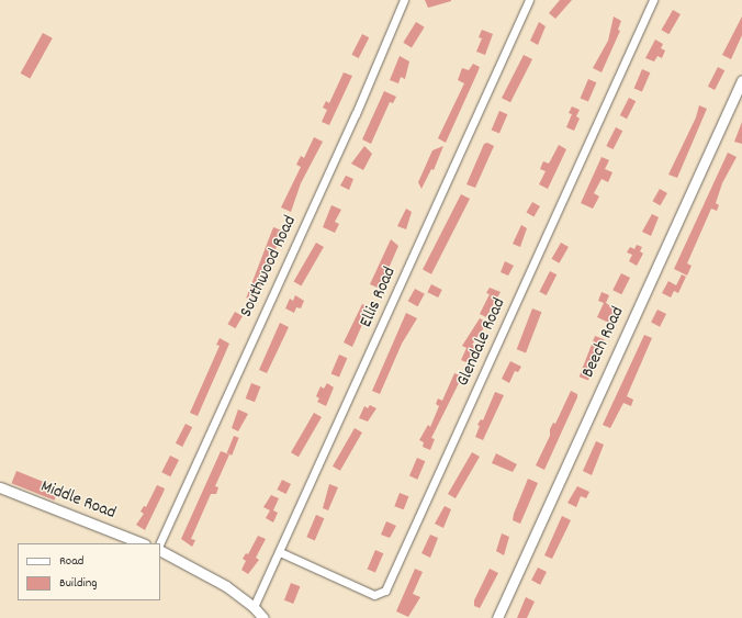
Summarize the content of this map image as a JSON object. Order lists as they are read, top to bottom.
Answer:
{
  "streets": {
    "street": [
      "Southwood Road",
      "Ellis Road",
      "Glendale Road",
      "Beech Road",
      "Middle Road"
    ]
  },
  "crossings": [
    ["Ellis Road", "Glendale Road"]
  ],
  "legend": ["Road", "Building"]
}
